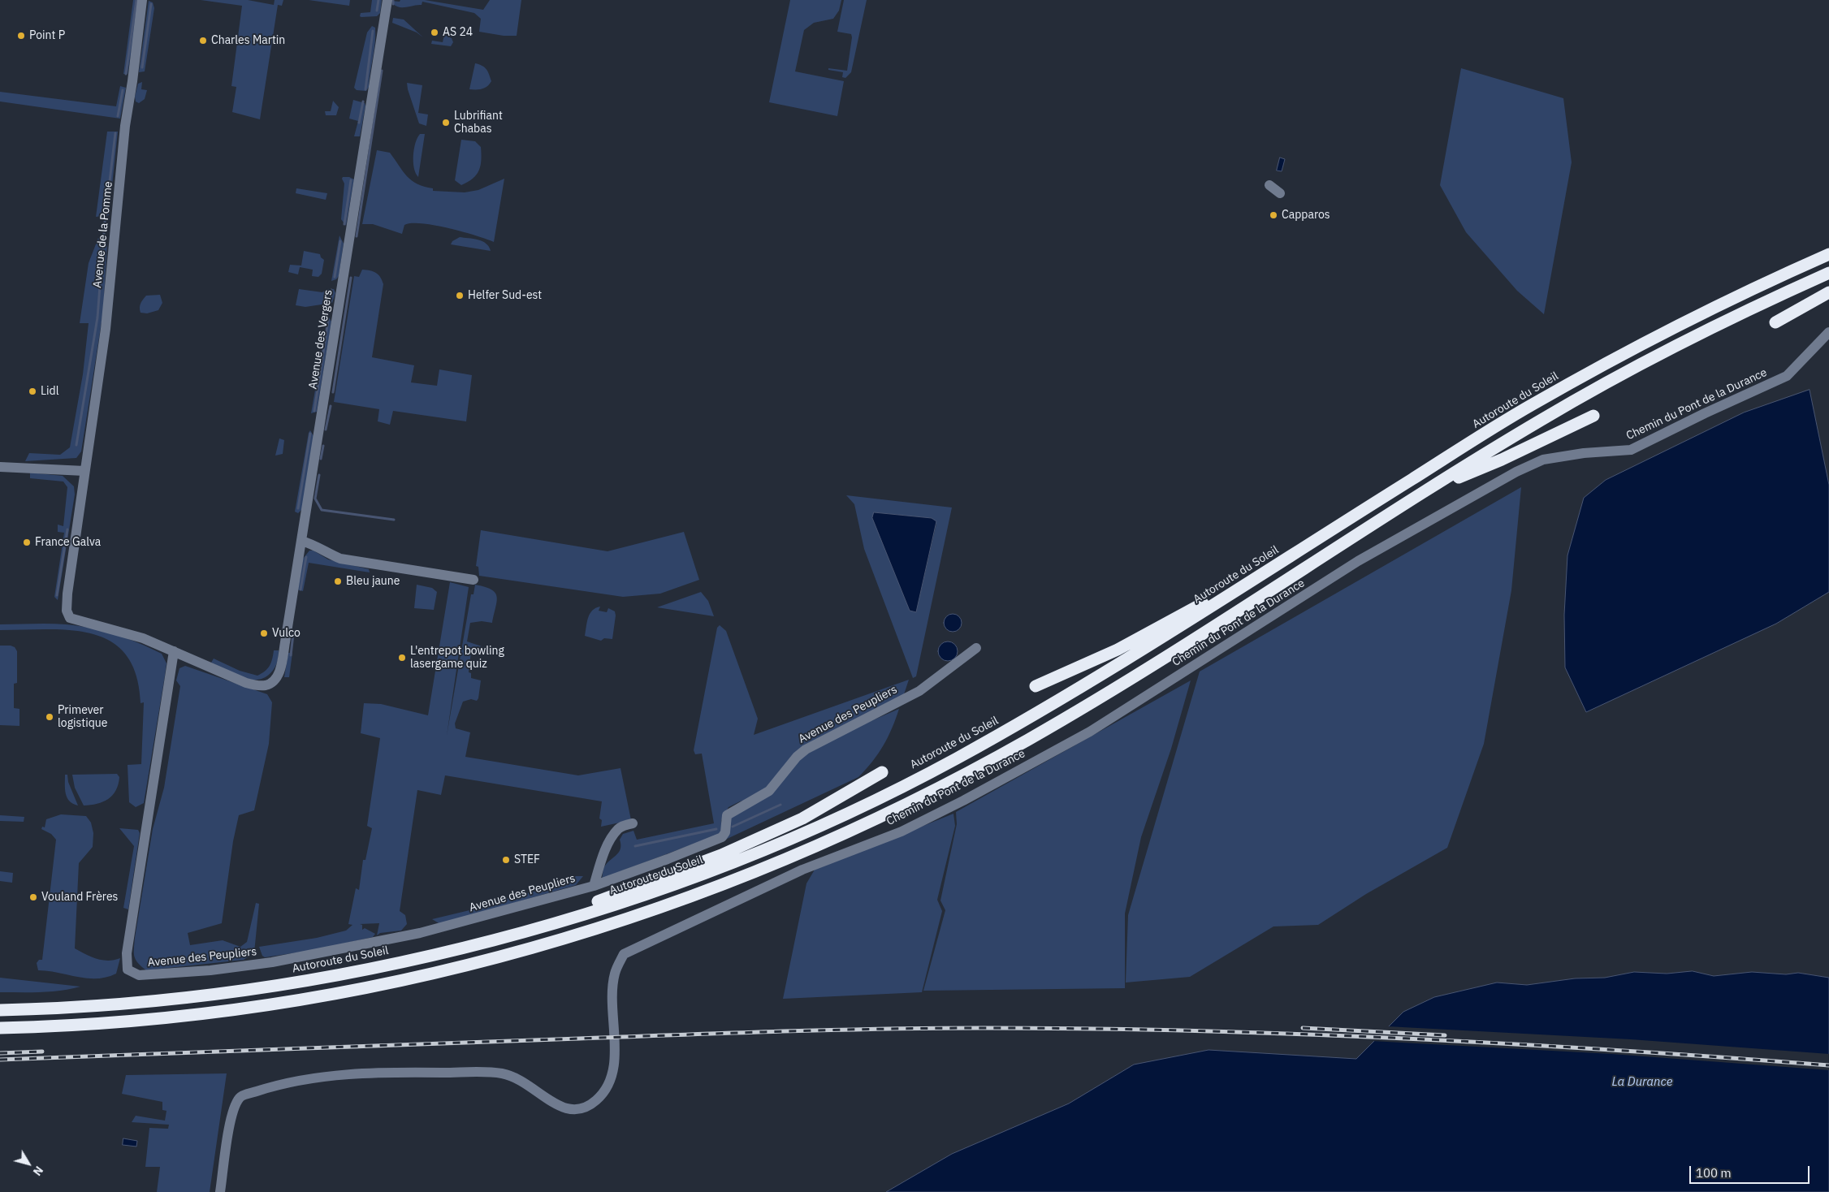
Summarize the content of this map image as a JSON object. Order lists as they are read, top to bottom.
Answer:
{
  "streets": {
    "highway": ["Autoroute du Soleil"],
    "street": [
      "Avenue de la Pomme",
      "Avenue des Vergers",
      "Chemin du Pont de la Durance",
      "Avenue des Peupliers"
    ]
  },
  "crossings": [
    ["Avenue de la Pomme", "Avenue des Vergers"],
    ["Avenue de la Pomme", "Avenue des Peupliers"],
    ["Avenue des Vergers", "Avenue des Peupliers"]
  ],
  "water": ["La Durance"],
  "places": [
    "AS 24",
    "Point P",
    "Charles Martin",
    "Lubrifiant Chabas",
    "Capparos",
    "Helfer Sud-est",
    "Lidl",
    "France Galva",
    "Bleu jaune",
    "Vulco",
    "L'entrepot bowling lasergame quiz",
    "Primever logistique",
    "STEF",
    "Vouland Frères"
  ],
  "scale_bar": "100 m",
  "north": "bottom right"
}
